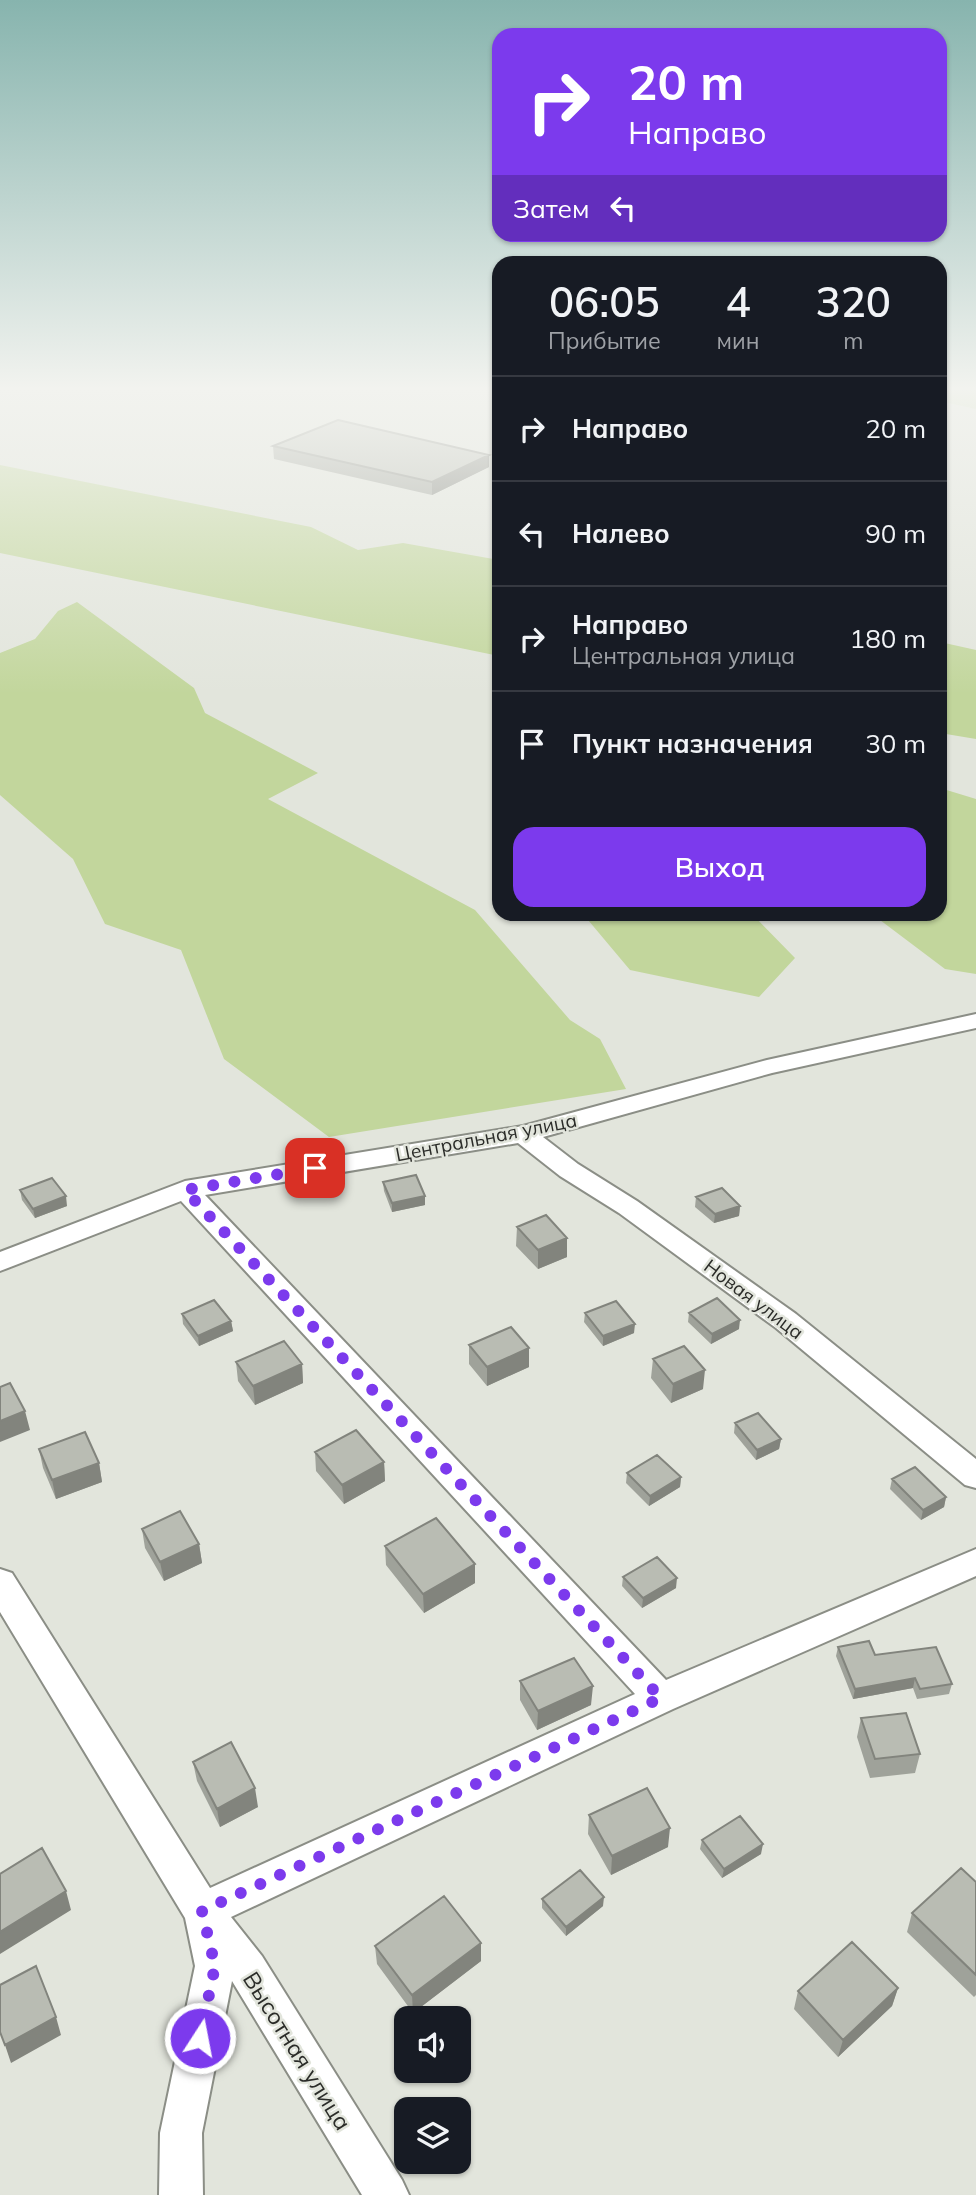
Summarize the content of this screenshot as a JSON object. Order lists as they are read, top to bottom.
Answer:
{
  "streets": {
    "street": ["Центральная улица", "Новая улица", "Высотная улица"]
  },
  "crossings": [
    ["Центральная улица", "Новая улица"]
  ],
  "page": {
    "turn": ["20 m", "Направо"],
    "then": "Затем",
    "eta": [
      "06:05",
      "Прибытие",
      "4",
      "мин",
      "320",
      "m"
    ],
    "list": [
      {
        "name": "Направо",
        "value": "20 m"
      },
      {
        "name": "Налево",
        "value": "90 m"
      },
      {
        "name": "Направо",
        "note": "Центральная улица",
        "value": "180 m"
      },
      {
        "name": "Пункт назначения",
        "value": "30 m"
      }
    ],
    "buttons": "Выход"
  }
}
